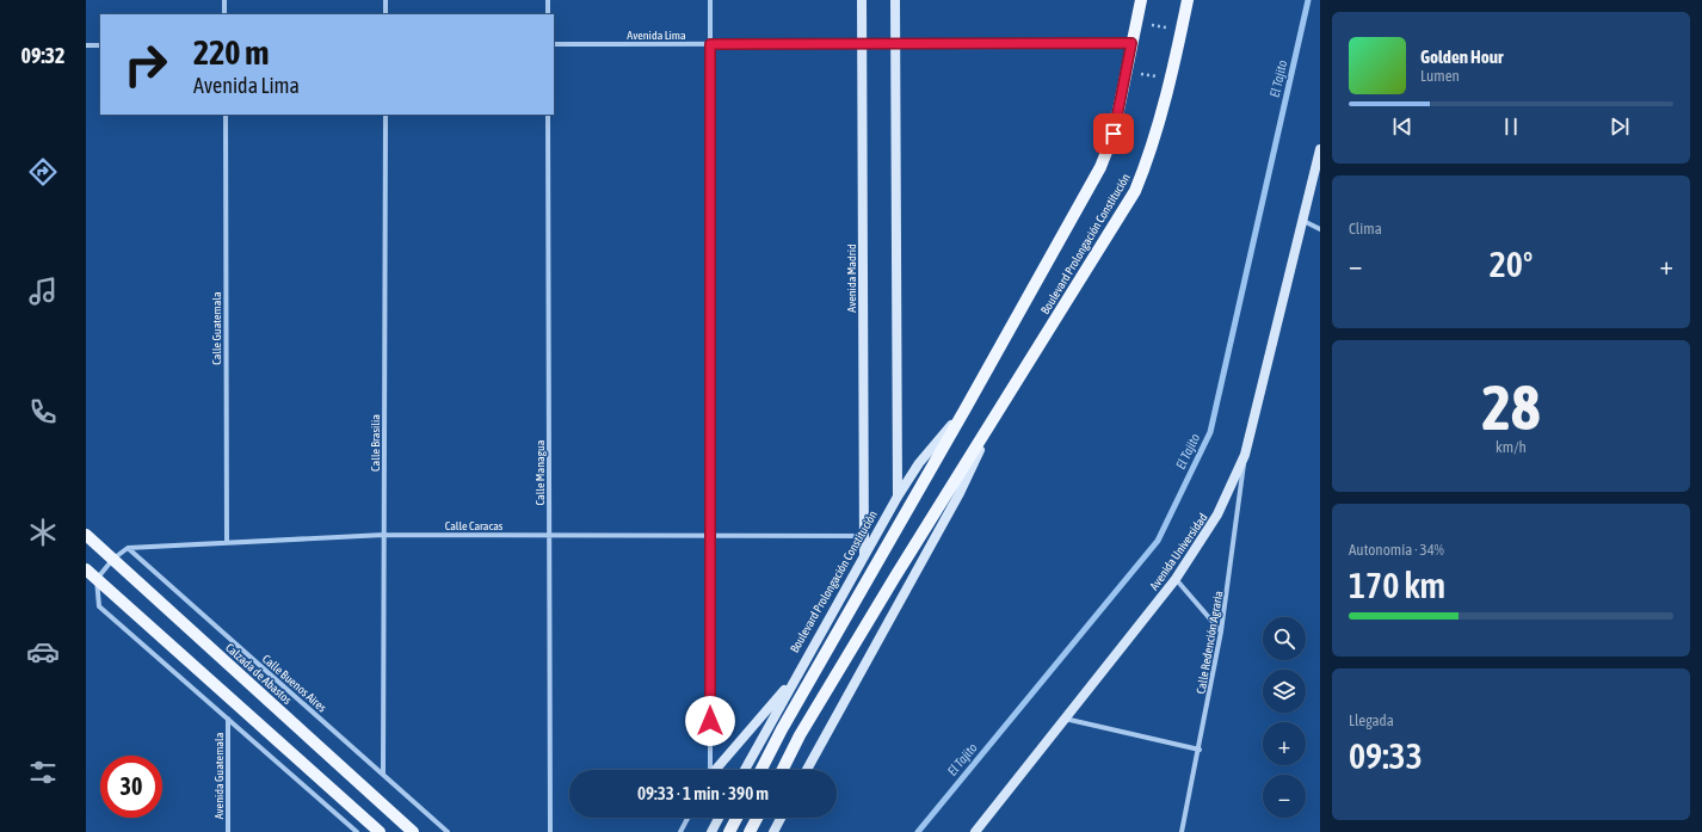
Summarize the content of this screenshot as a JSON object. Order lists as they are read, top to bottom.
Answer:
{
  "streets": {
    "main road": ["Boulevard Prolongación Constitución", "Calzada de Abastos"],
    "street": [
      "Avenida Lima",
      "Avenida Madrid",
      "Calle Guatemala",
      "Calle Brasilia",
      "Calle Managua",
      "Calle Caracas",
      "Avenida Universidad",
      "Calle Redención Agraria",
      "Calle Buenos Aires",
      "Avenida Guatemala"
    ]
  },
  "crossings": [
    ["Avenida Lima", "Boulevard Prolongación Constitución"],
    ["Avenida Lima", "Avenida Madrid"],
    ["Boulevard Prolongación Constitución", "Avenida Madrid"],
    ["Avenida Madrid", "Calle Caracas"],
    ["Calle Guatemala", "Calle Caracas"],
    ["Calle Brasilia", "Calle Caracas"],
    ["Calle Brasilia", "Calle Buenos Aires"],
    ["Calle Managua", "Calle Caracas"],
    ["Calle Caracas", "Calle Buenos Aires"],
    ["Avenida Universidad", "Calle Redención Agraria"]
  ],
  "water": ["El Tajito"],
  "page": {
    "tabs": "09:32",
    "turn": ["220 m", "Avenida Lima"],
    "song": ["Golden Hour", "Lumen"],
    "tile": [
      "Clima",
      ["28", "km/h"],
      ["Autonomía · 34%", "170 km"],
      ["Llegada", "09:33"]
    ],
    "heat": ["−", "20°", "+"],
    "map_buttons": ["+", "−"],
    "limit": "30",
    "trip": "09:33 · 1 min · 390 m"
  }
}
